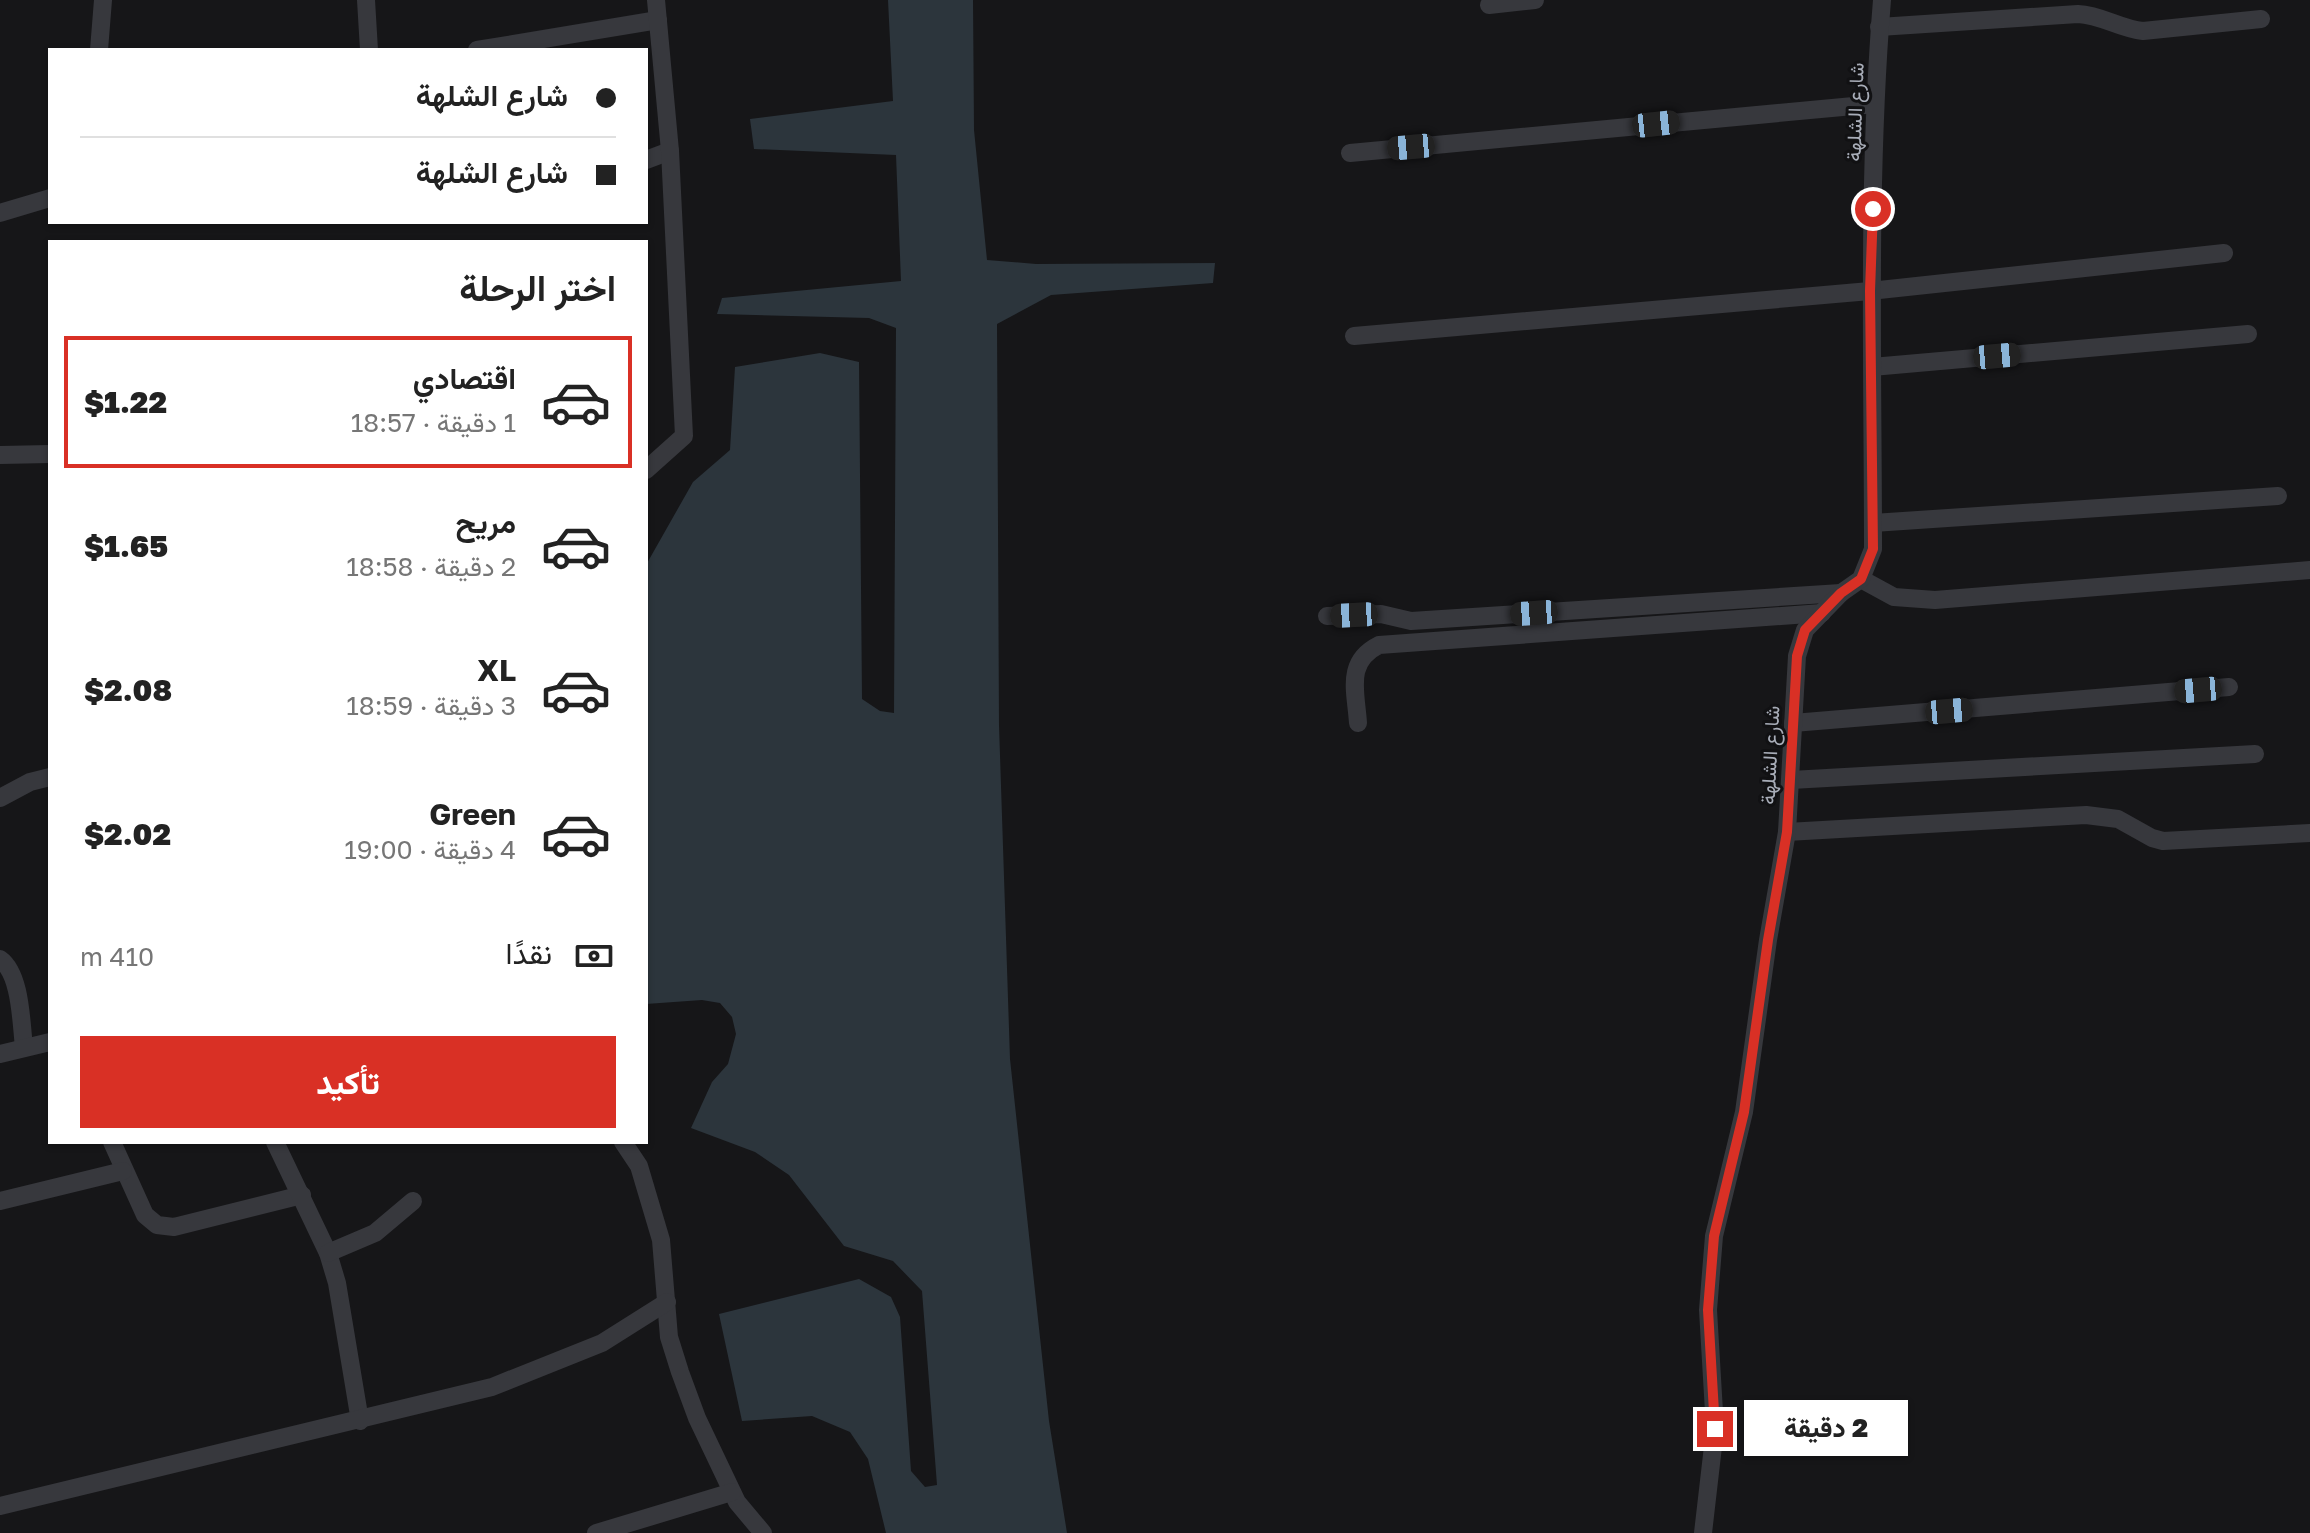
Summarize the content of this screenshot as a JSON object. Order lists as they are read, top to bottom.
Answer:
{
  "streets": {
    "street": ["شارع الشلهة"]
  },
  "page": {
    "banner": ["شارع الشلهة", "شارع الشلهة"],
    "heading": "اختر الرحلة",
    "list": [
      {
        "name": "اقتصادي",
        "note": "1 دقيقة · 18:57",
        "value": "$1.22"
      },
      {
        "name": "مريح",
        "note": "2 دقيقة · 18:58",
        "value": "$1.65"
      },
      {
        "name": "XL",
        "note": "3 دقيقة · 18:59",
        "value": "$2.08"
      },
      {
        "name": "Green",
        "note": "4 دقيقة · 19:00",
        "value": "$2.02"
      }
    ],
    "pay": ["نقدًا", "410 m"],
    "buttons": "تأكيد",
    "bubble": "2 دقيقة"
  }
}
